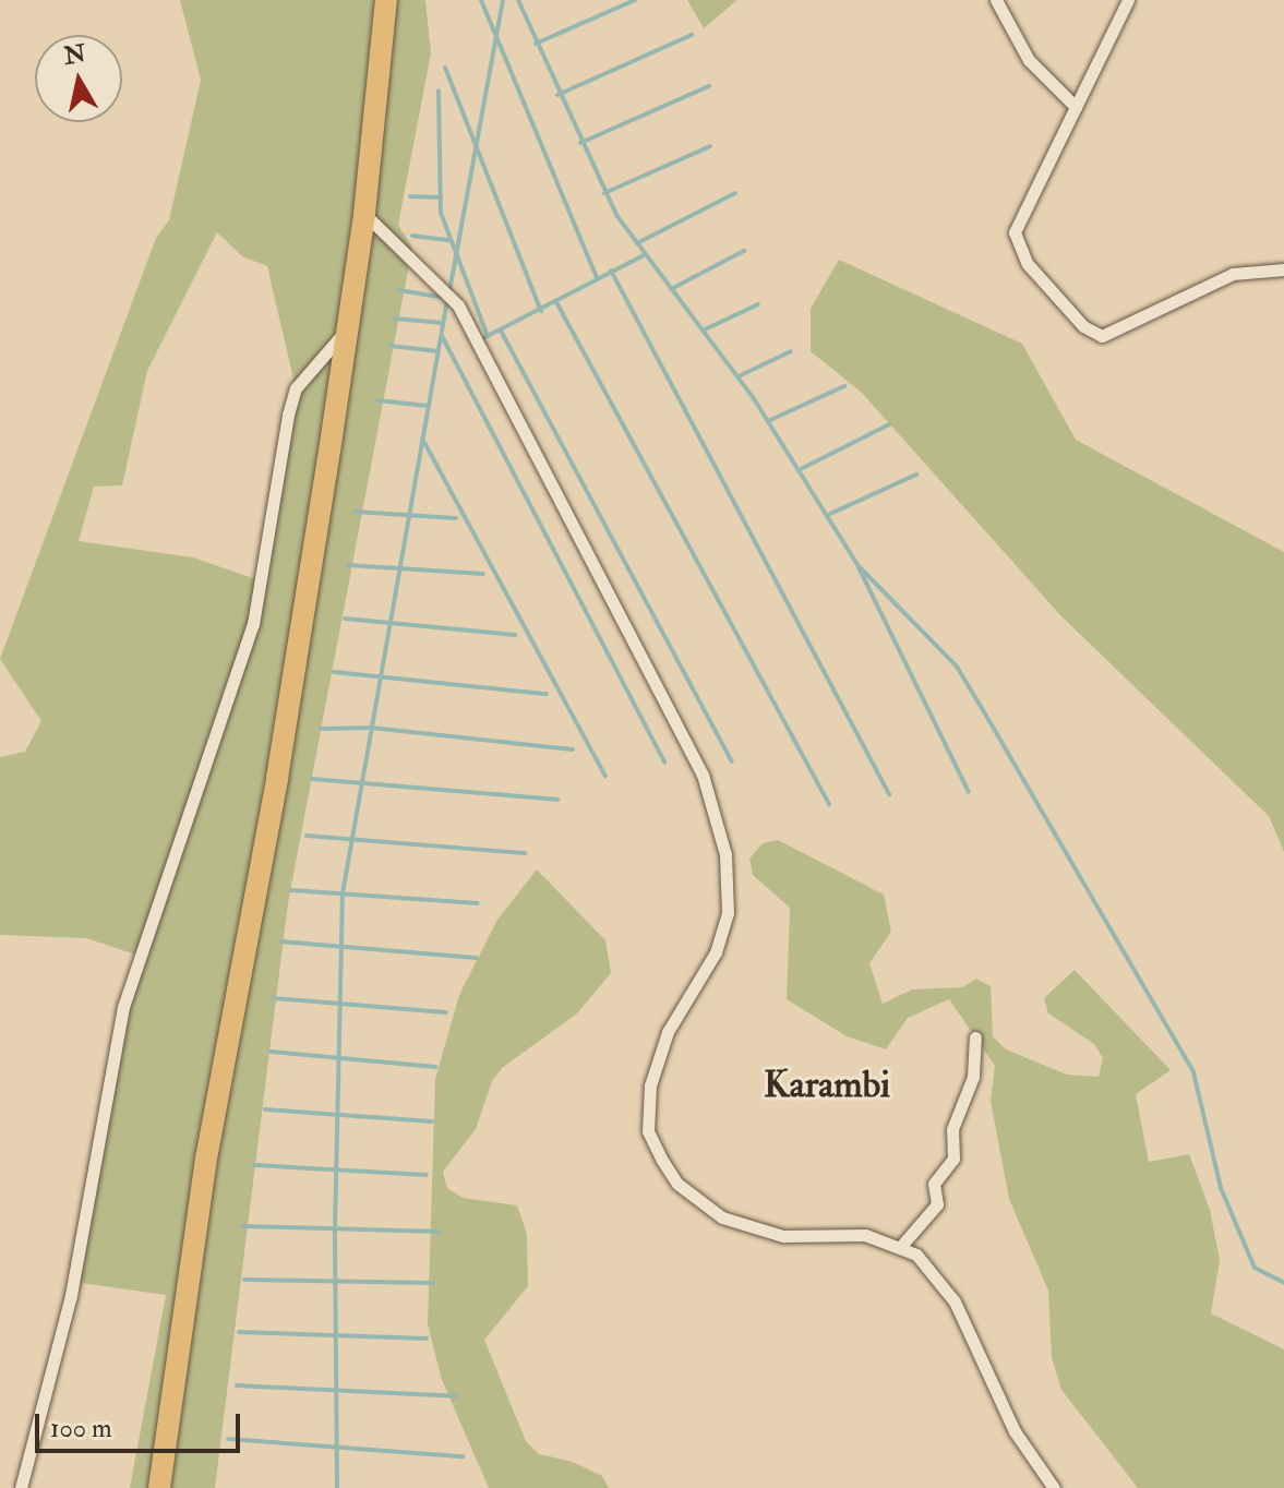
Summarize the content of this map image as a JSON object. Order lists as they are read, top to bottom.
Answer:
{
  "districts": ["Karambi"],
  "scale_bar": "100 m",
  "north": "top"
}
